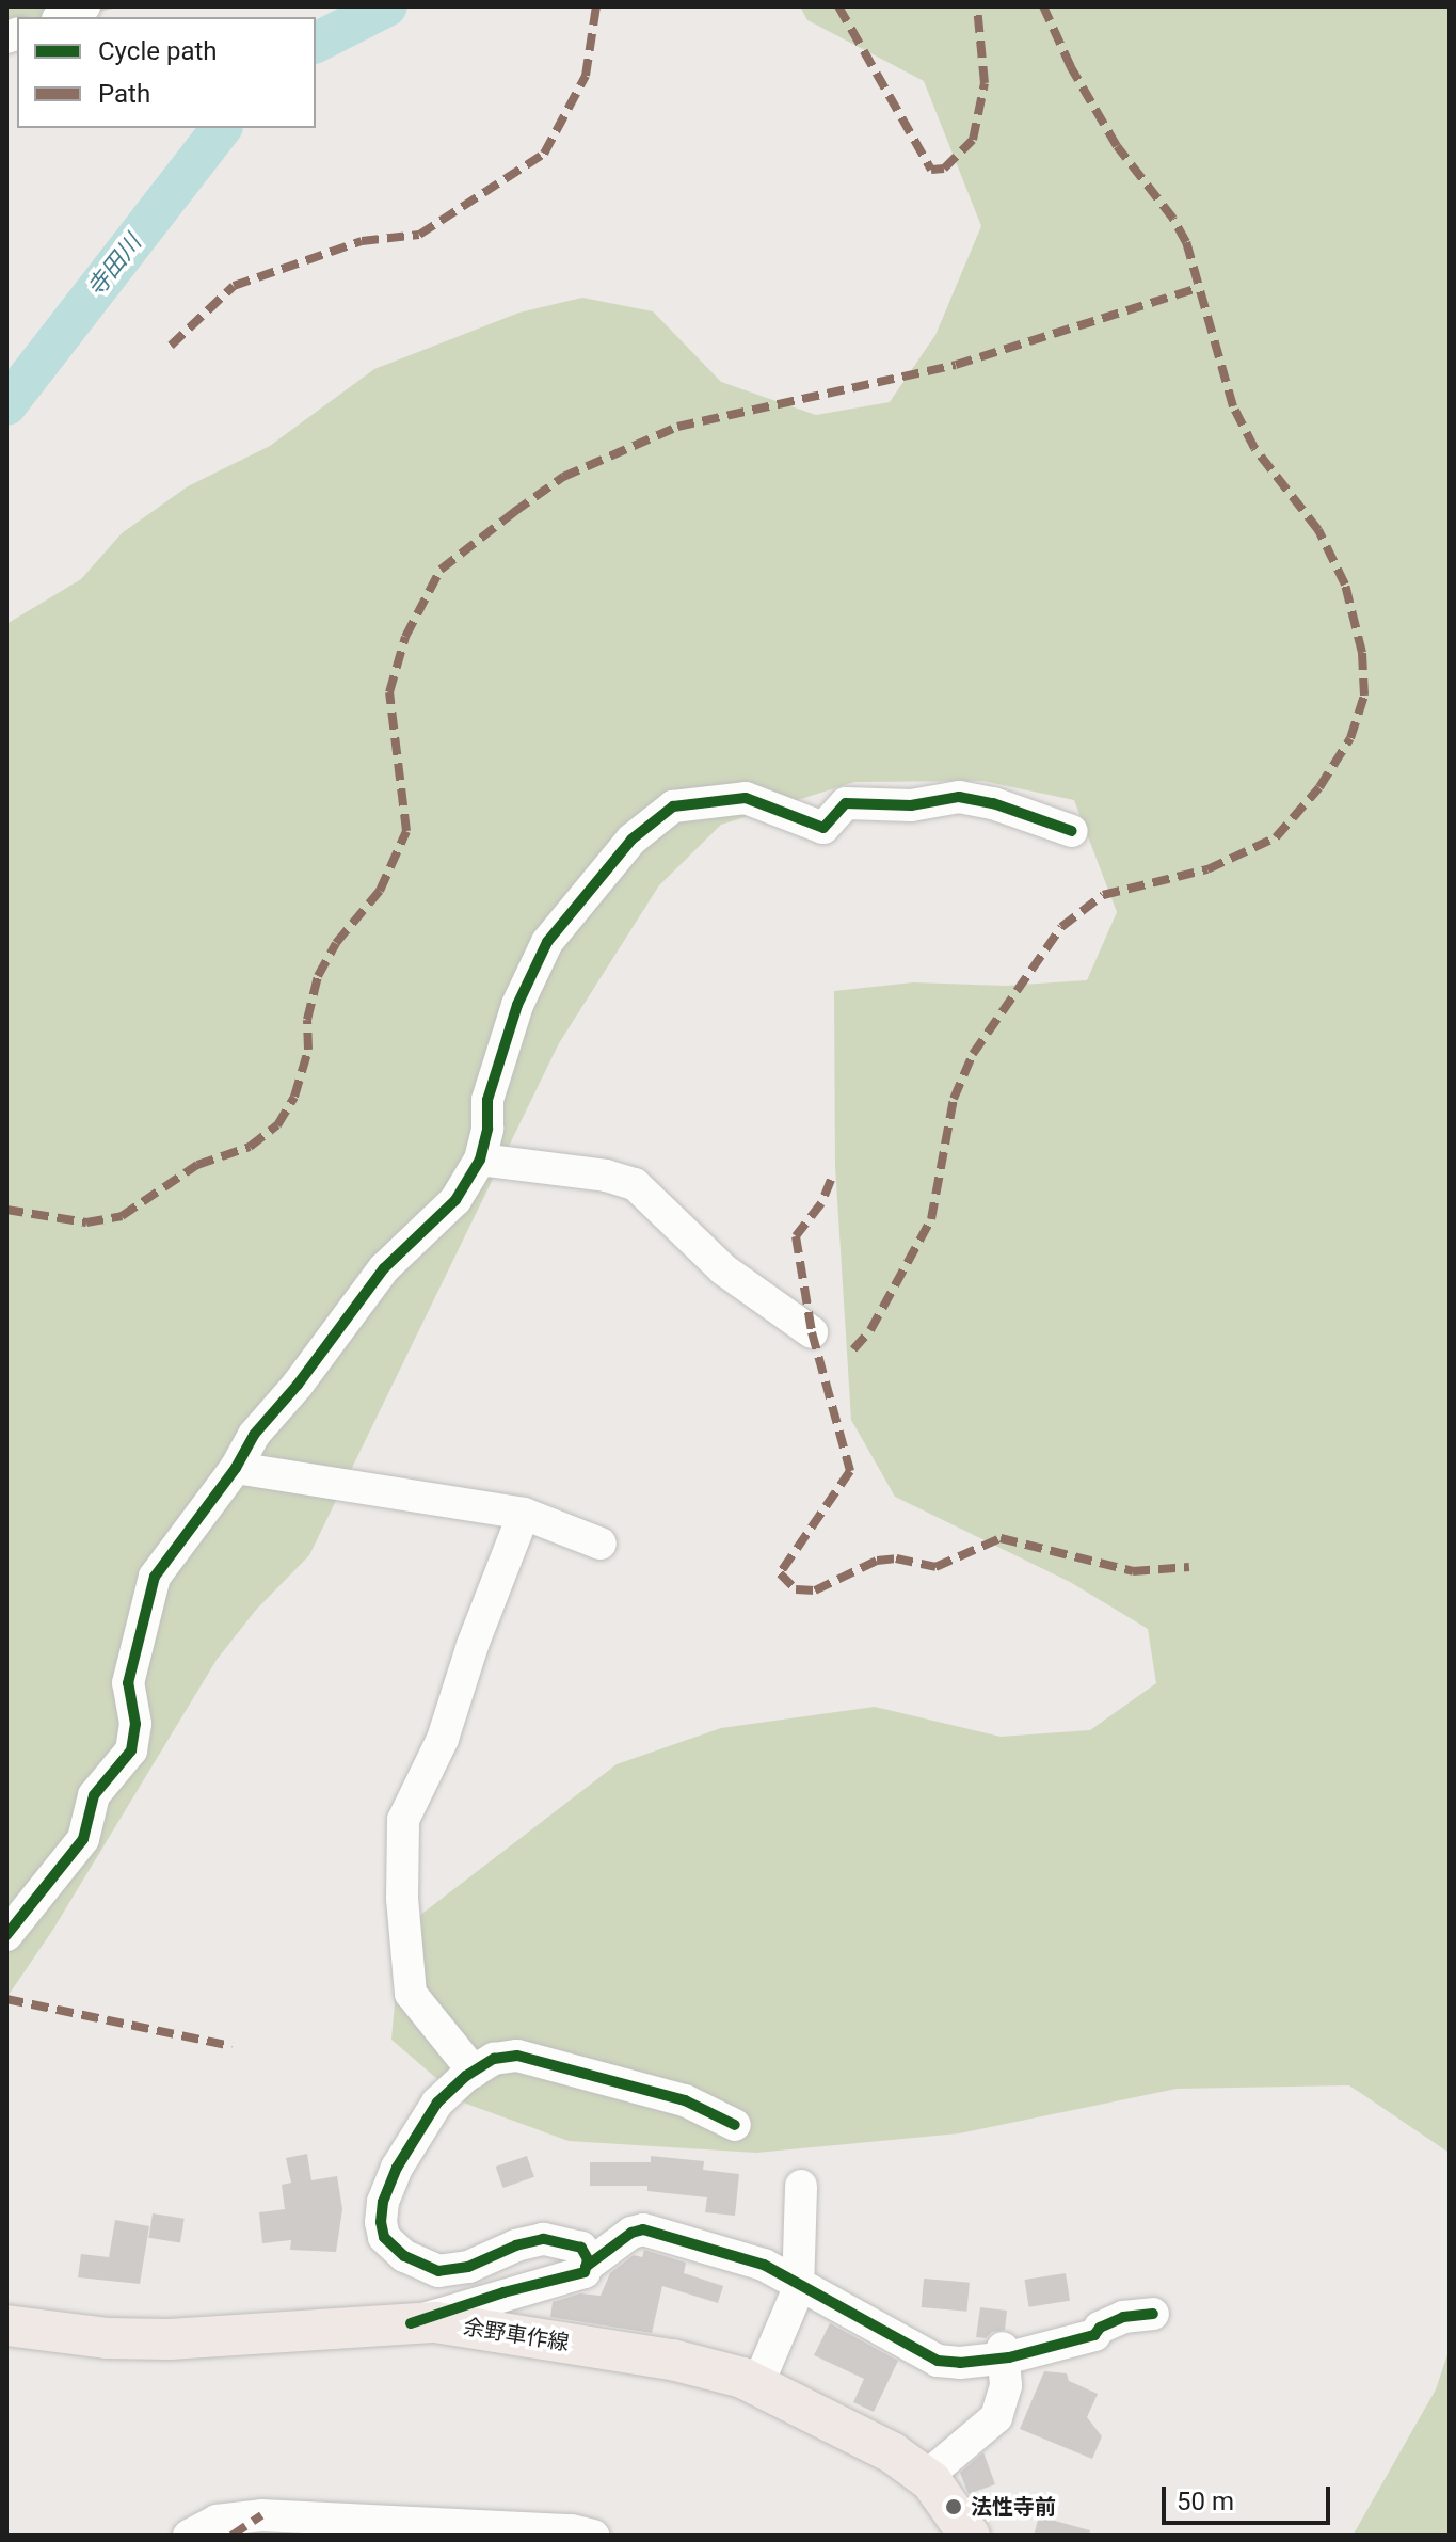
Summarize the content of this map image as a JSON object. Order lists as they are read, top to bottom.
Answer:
{
  "streets": {
    "main road": ["余野車作線"]
  },
  "water": ["寺田川"],
  "places": ["法性寺前"],
  "legend": ["Cycle path", "Path"],
  "scale_bar": "50 m"
}
